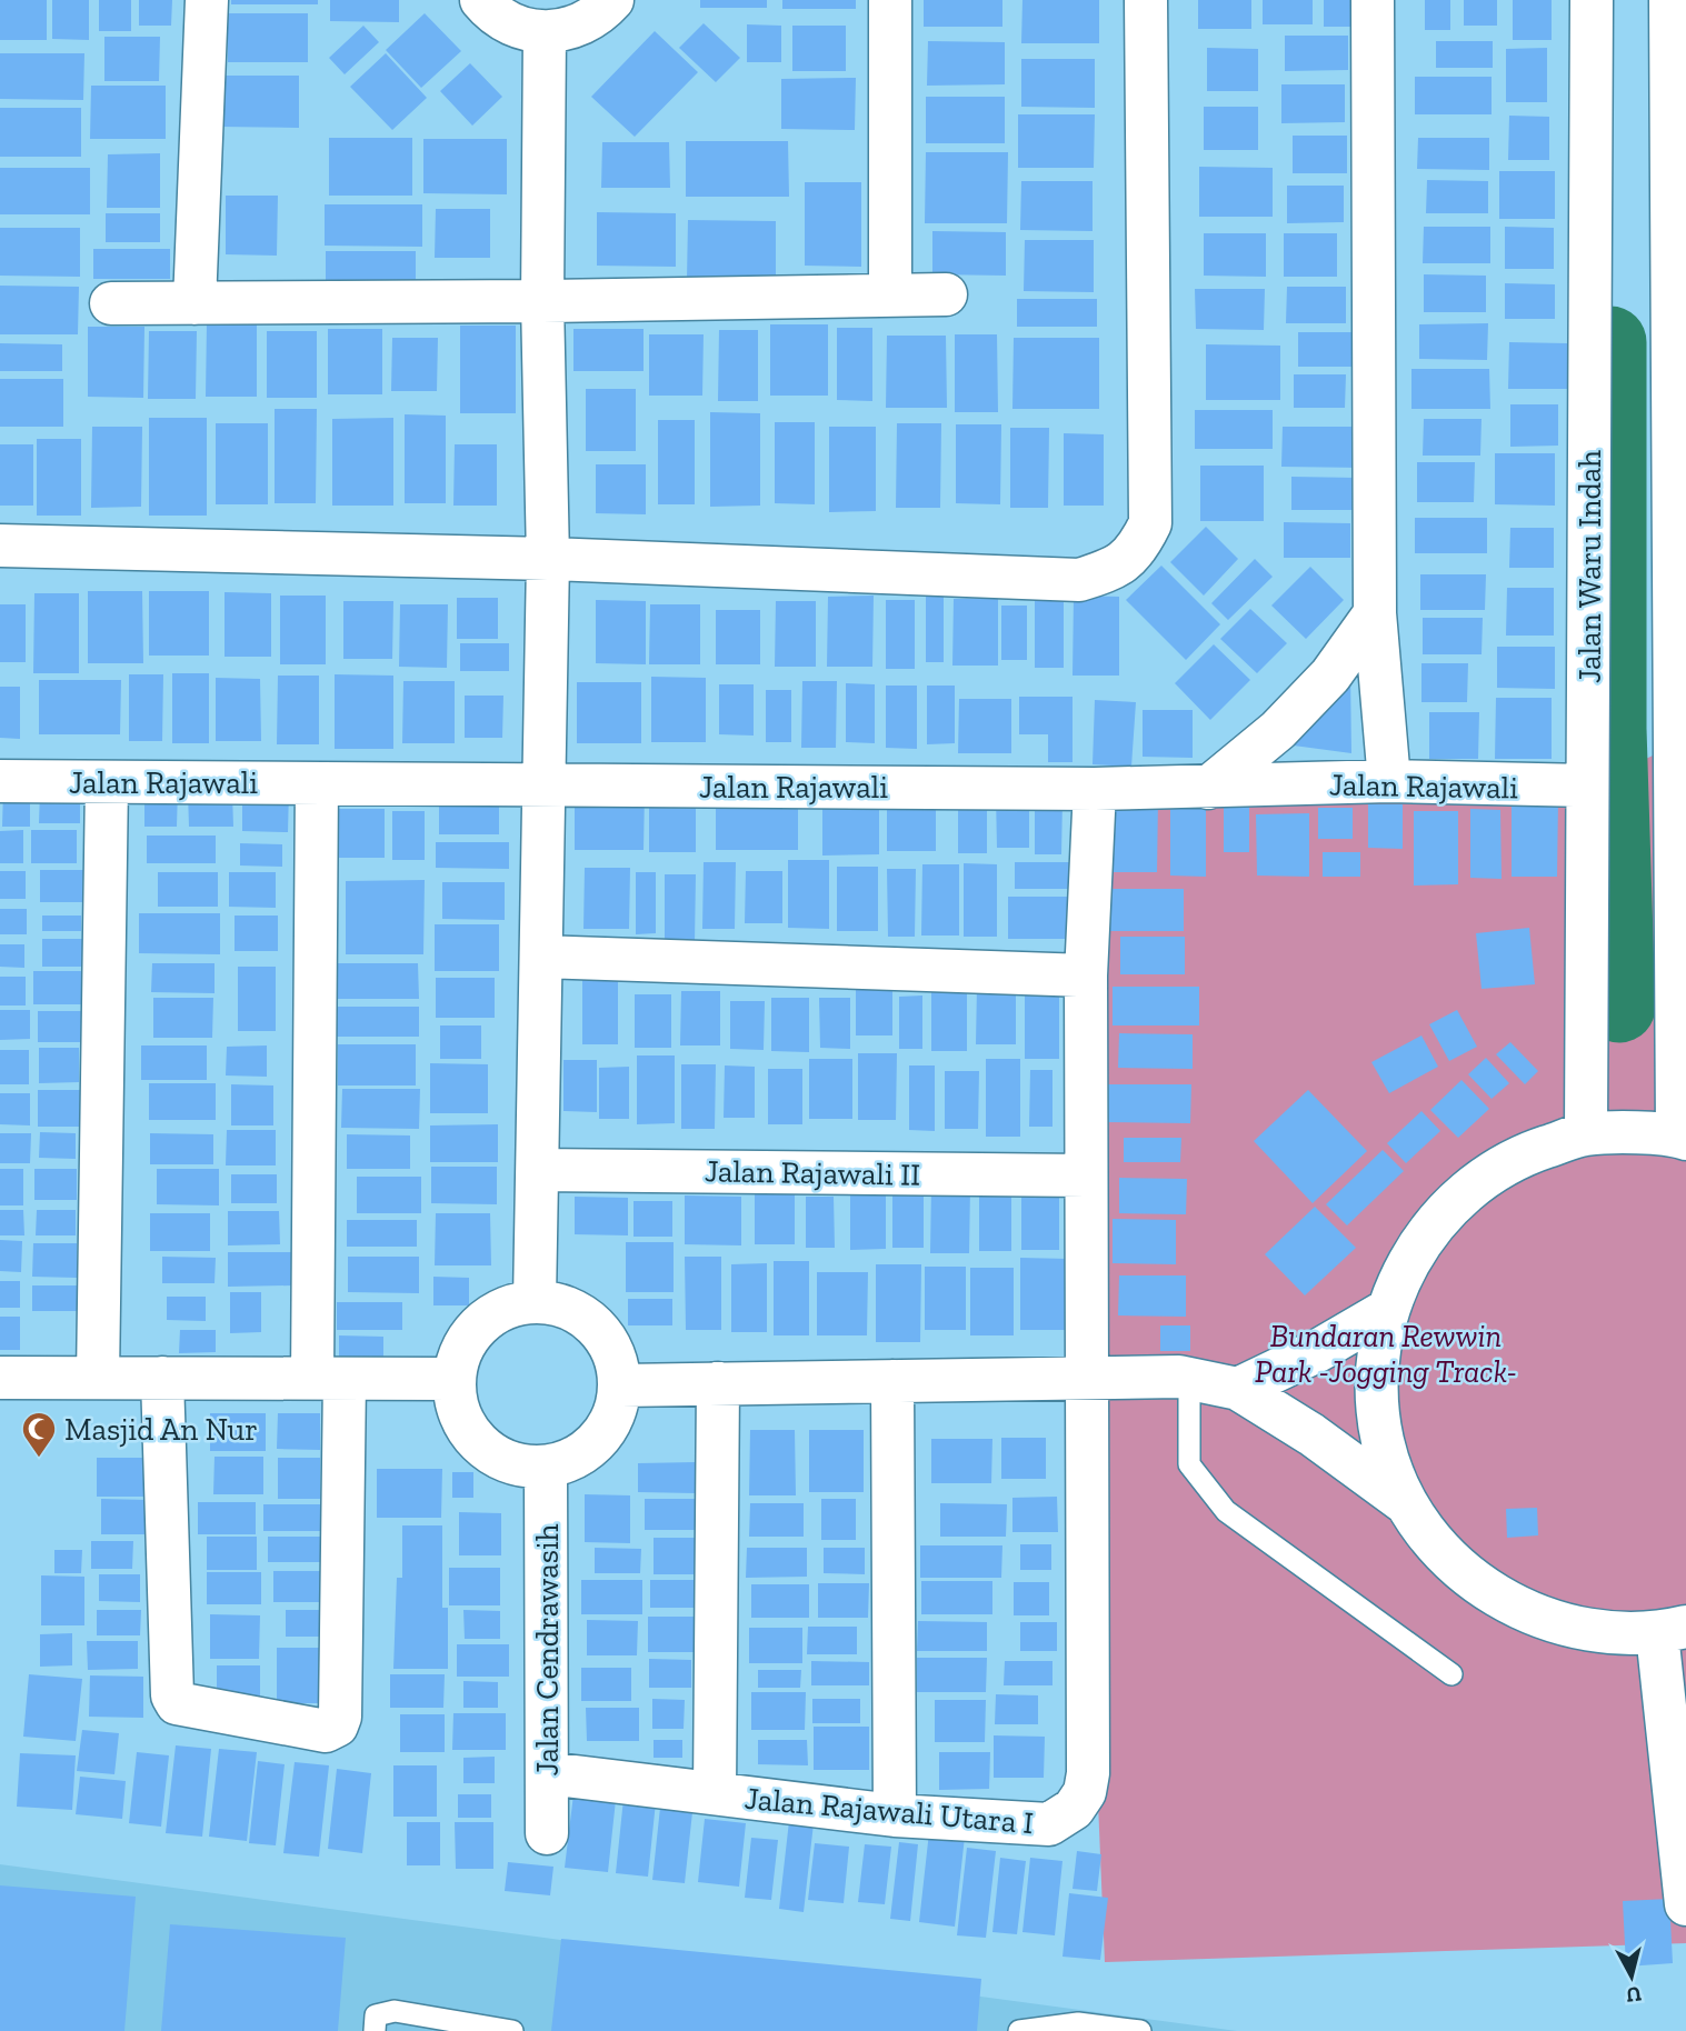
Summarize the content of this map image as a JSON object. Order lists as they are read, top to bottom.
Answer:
{
  "streets": {
    "street": [
      "Jalan Waru Indah",
      "Jalan Rajawali",
      "Jalan Rajawali II",
      "Jalan Cendrawasih",
      "Jalan Rajawali Utara I"
    ]
  },
  "crossings": [
    ["Jalan Waru Indah", "Jalan Rajawali"],
    ["Jalan Rajawali", "Jalan Rajawali Utara I"],
    ["Jalan Rajawali II", "Jalan Rajawali Utara I"],
    ["Jalan Cendrawasih", "Jalan Rajawali Utara I"]
  ],
  "parks": ["Bundaran Rewwin Park -Jogging Track-"],
  "places": {
    "mosque": ["Masjid An Nur"]
  },
  "north": "bottom"
}
